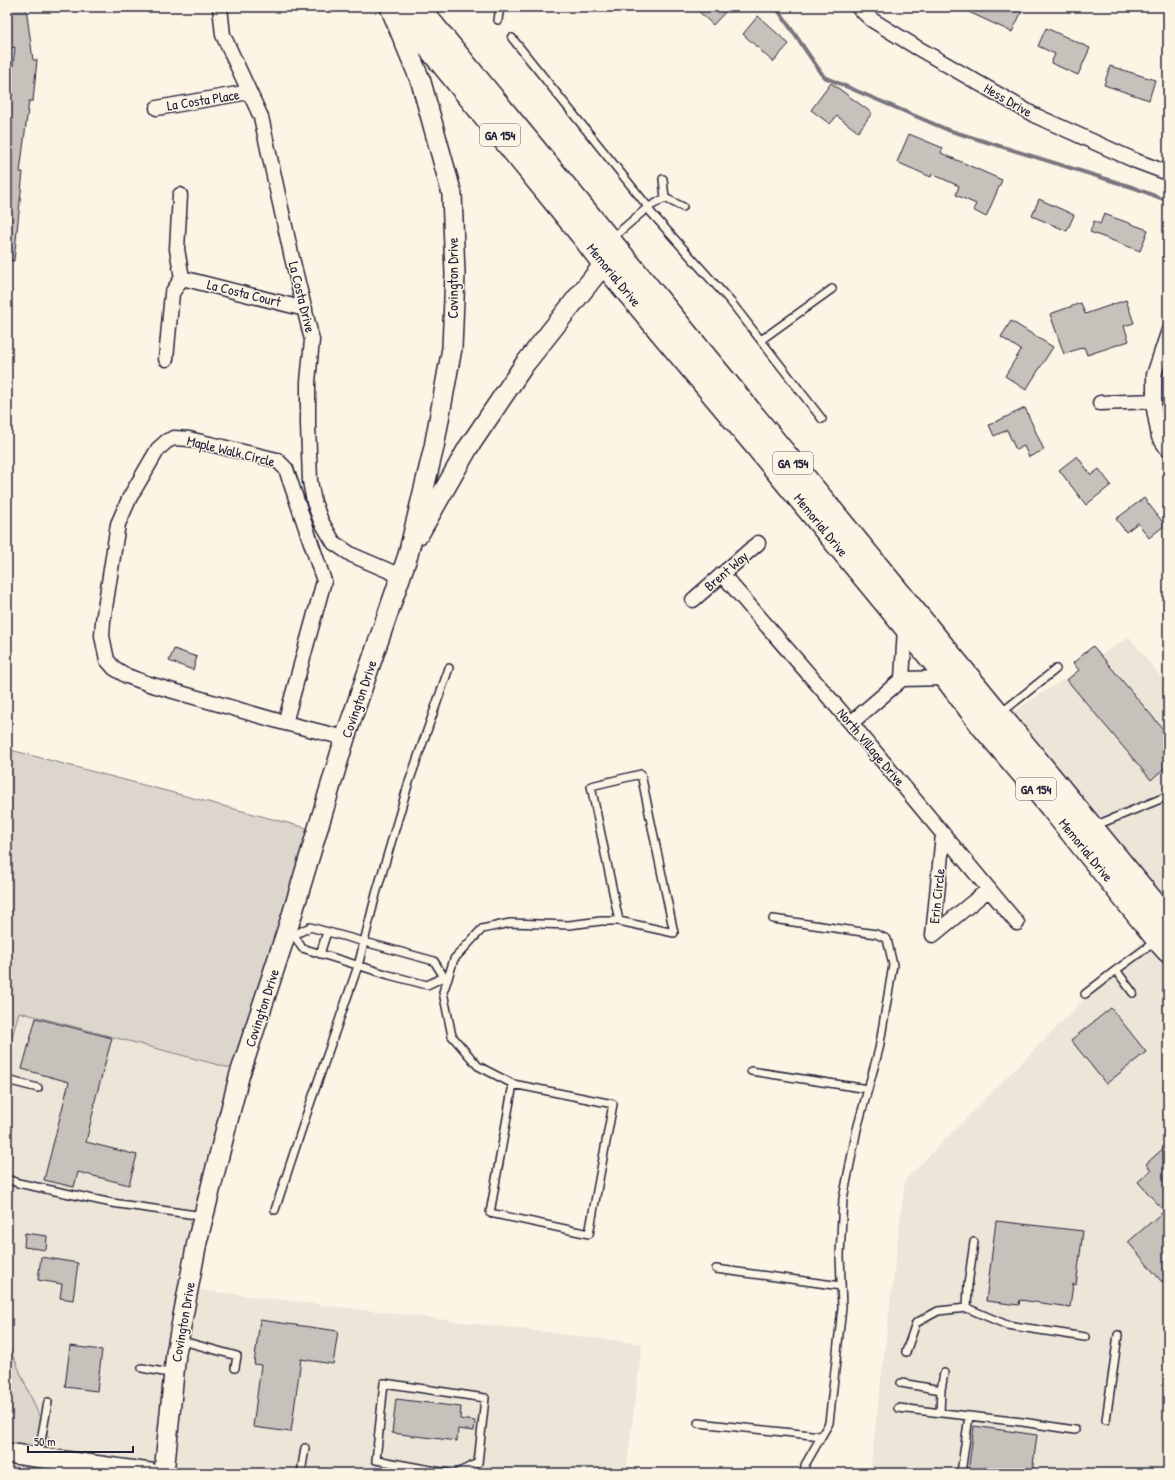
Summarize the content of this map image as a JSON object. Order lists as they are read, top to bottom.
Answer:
{
  "streets": {
    "main road": ["GA 154", "Memorial Drive"],
    "street": [
      "La Costa Place",
      "Hess Drive",
      "Covington Drive",
      "La Costa Court",
      "La Costa Drive",
      "Maple Walk Circle",
      "Brent Way",
      "North Village Drive",
      "Erin Circle"
    ]
  },
  "crossings": [
    ["La Costa Place", "La Costa Drive"],
    ["Memorial Drive", "Covington Drive"],
    ["Covington Drive", "La Costa Drive"],
    ["Covington Drive", "Maple Walk Circle"],
    ["La Costa Court", "La Costa Drive"],
    ["Brent Way", "North Village Drive"],
    ["North Village Drive", "Erin Circle"]
  ],
  "scale_bar": "50 m"
}
